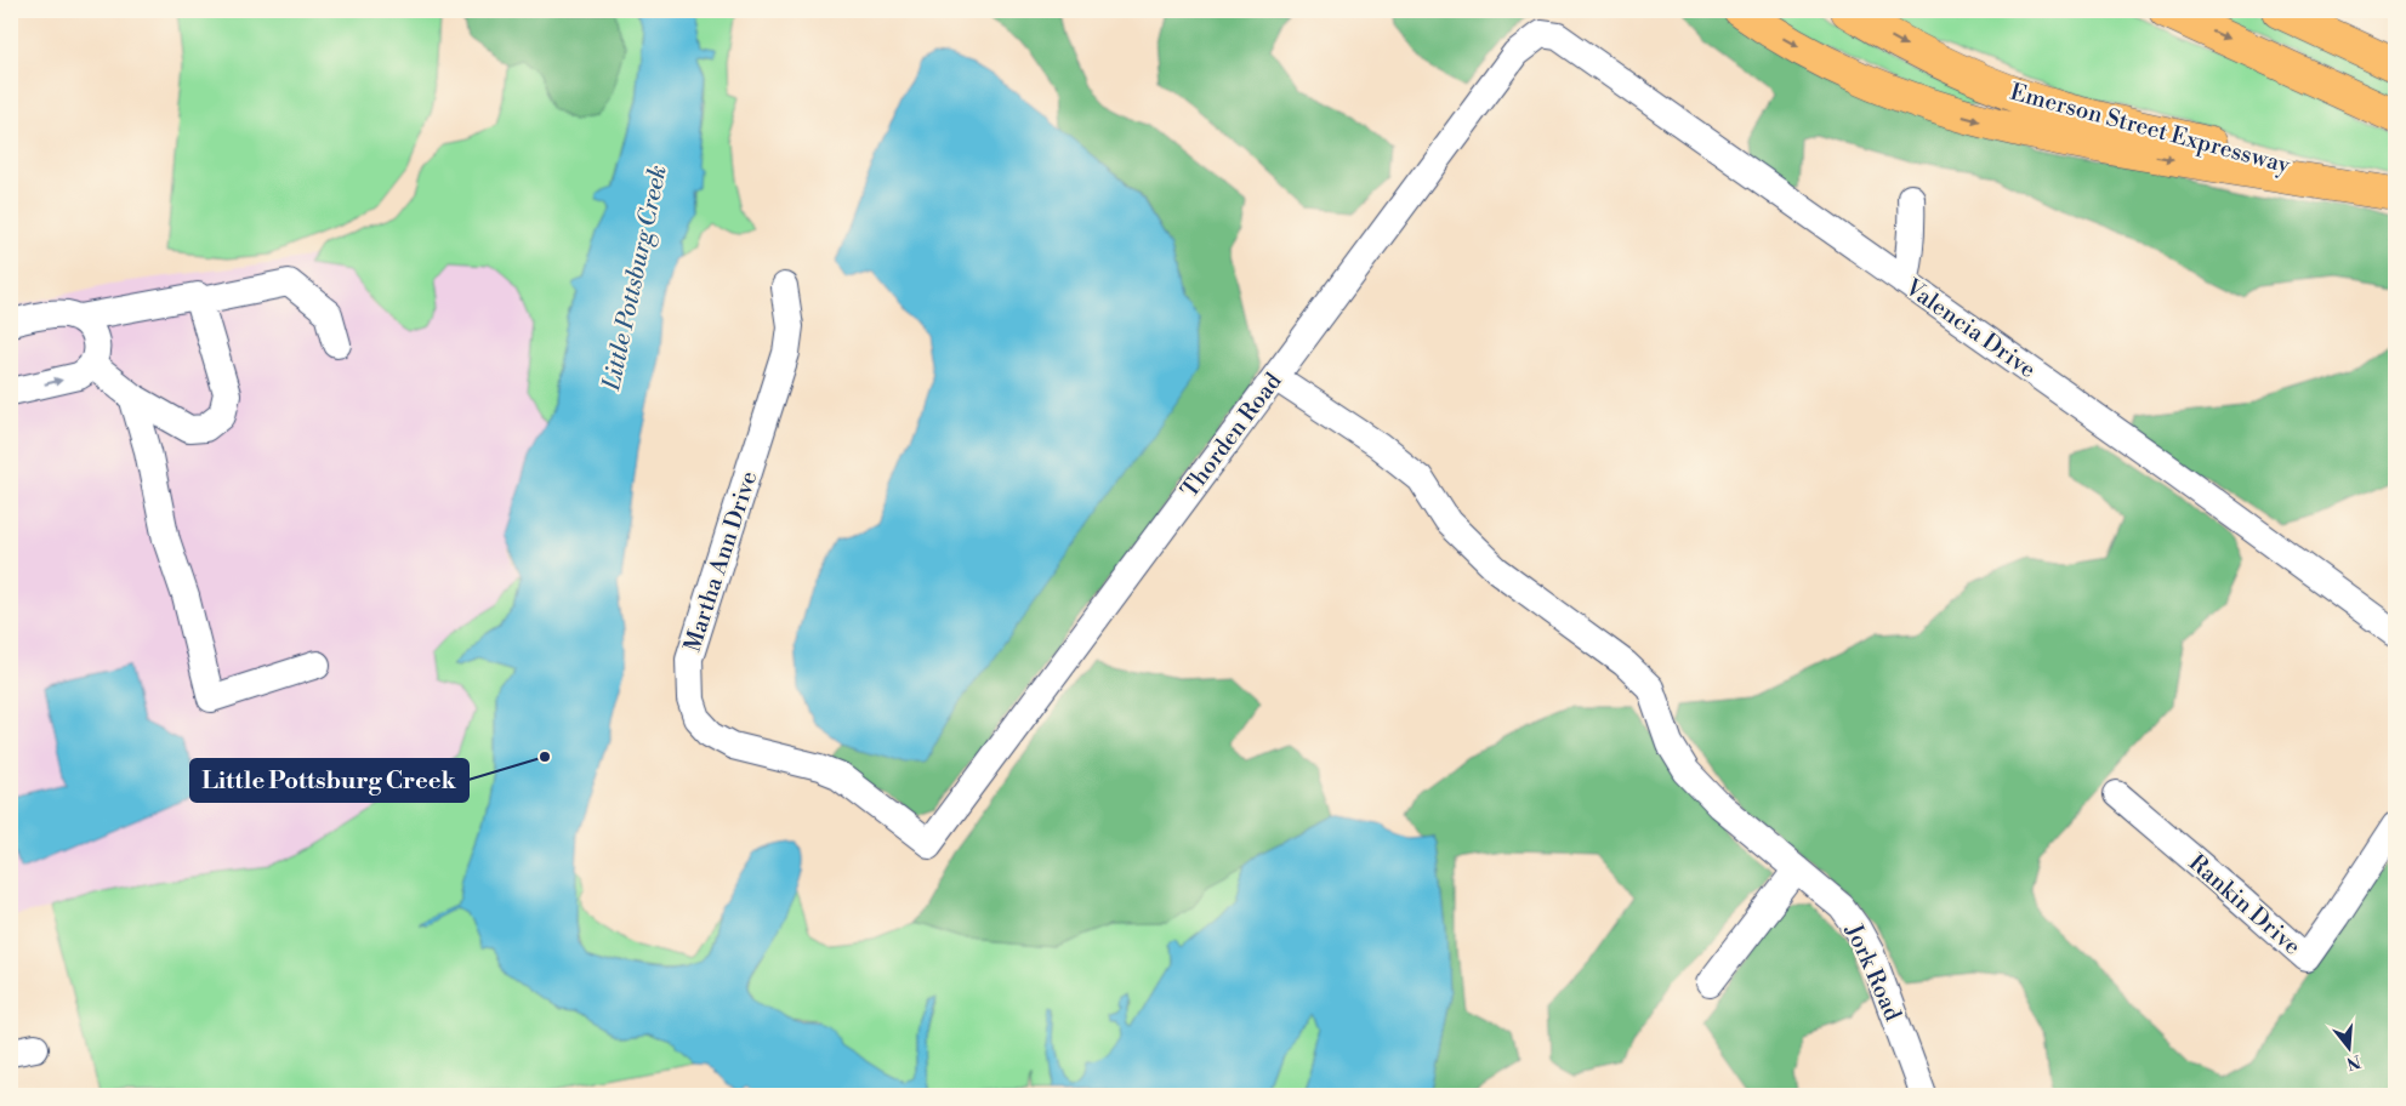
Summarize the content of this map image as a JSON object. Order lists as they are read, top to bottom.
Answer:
{
  "streets": {
    "highway": ["Emerson Street Expressway"],
    "street": [
      "Valencia Drive",
      "Thorden Road",
      "Martha Ann Drive",
      "Rankin Drive",
      "Jork Road"
    ]
  },
  "crossings": [
    ["Valencia Drive", "Thorden Road"],
    ["Thorden Road", "Martha Ann Drive"],
    ["Thorden Road", "Jork Road"]
  ],
  "water": ["Little Pottsburg Creek"],
  "places": ["Little Pottsburg Creek"],
  "north": "bottom"
}
